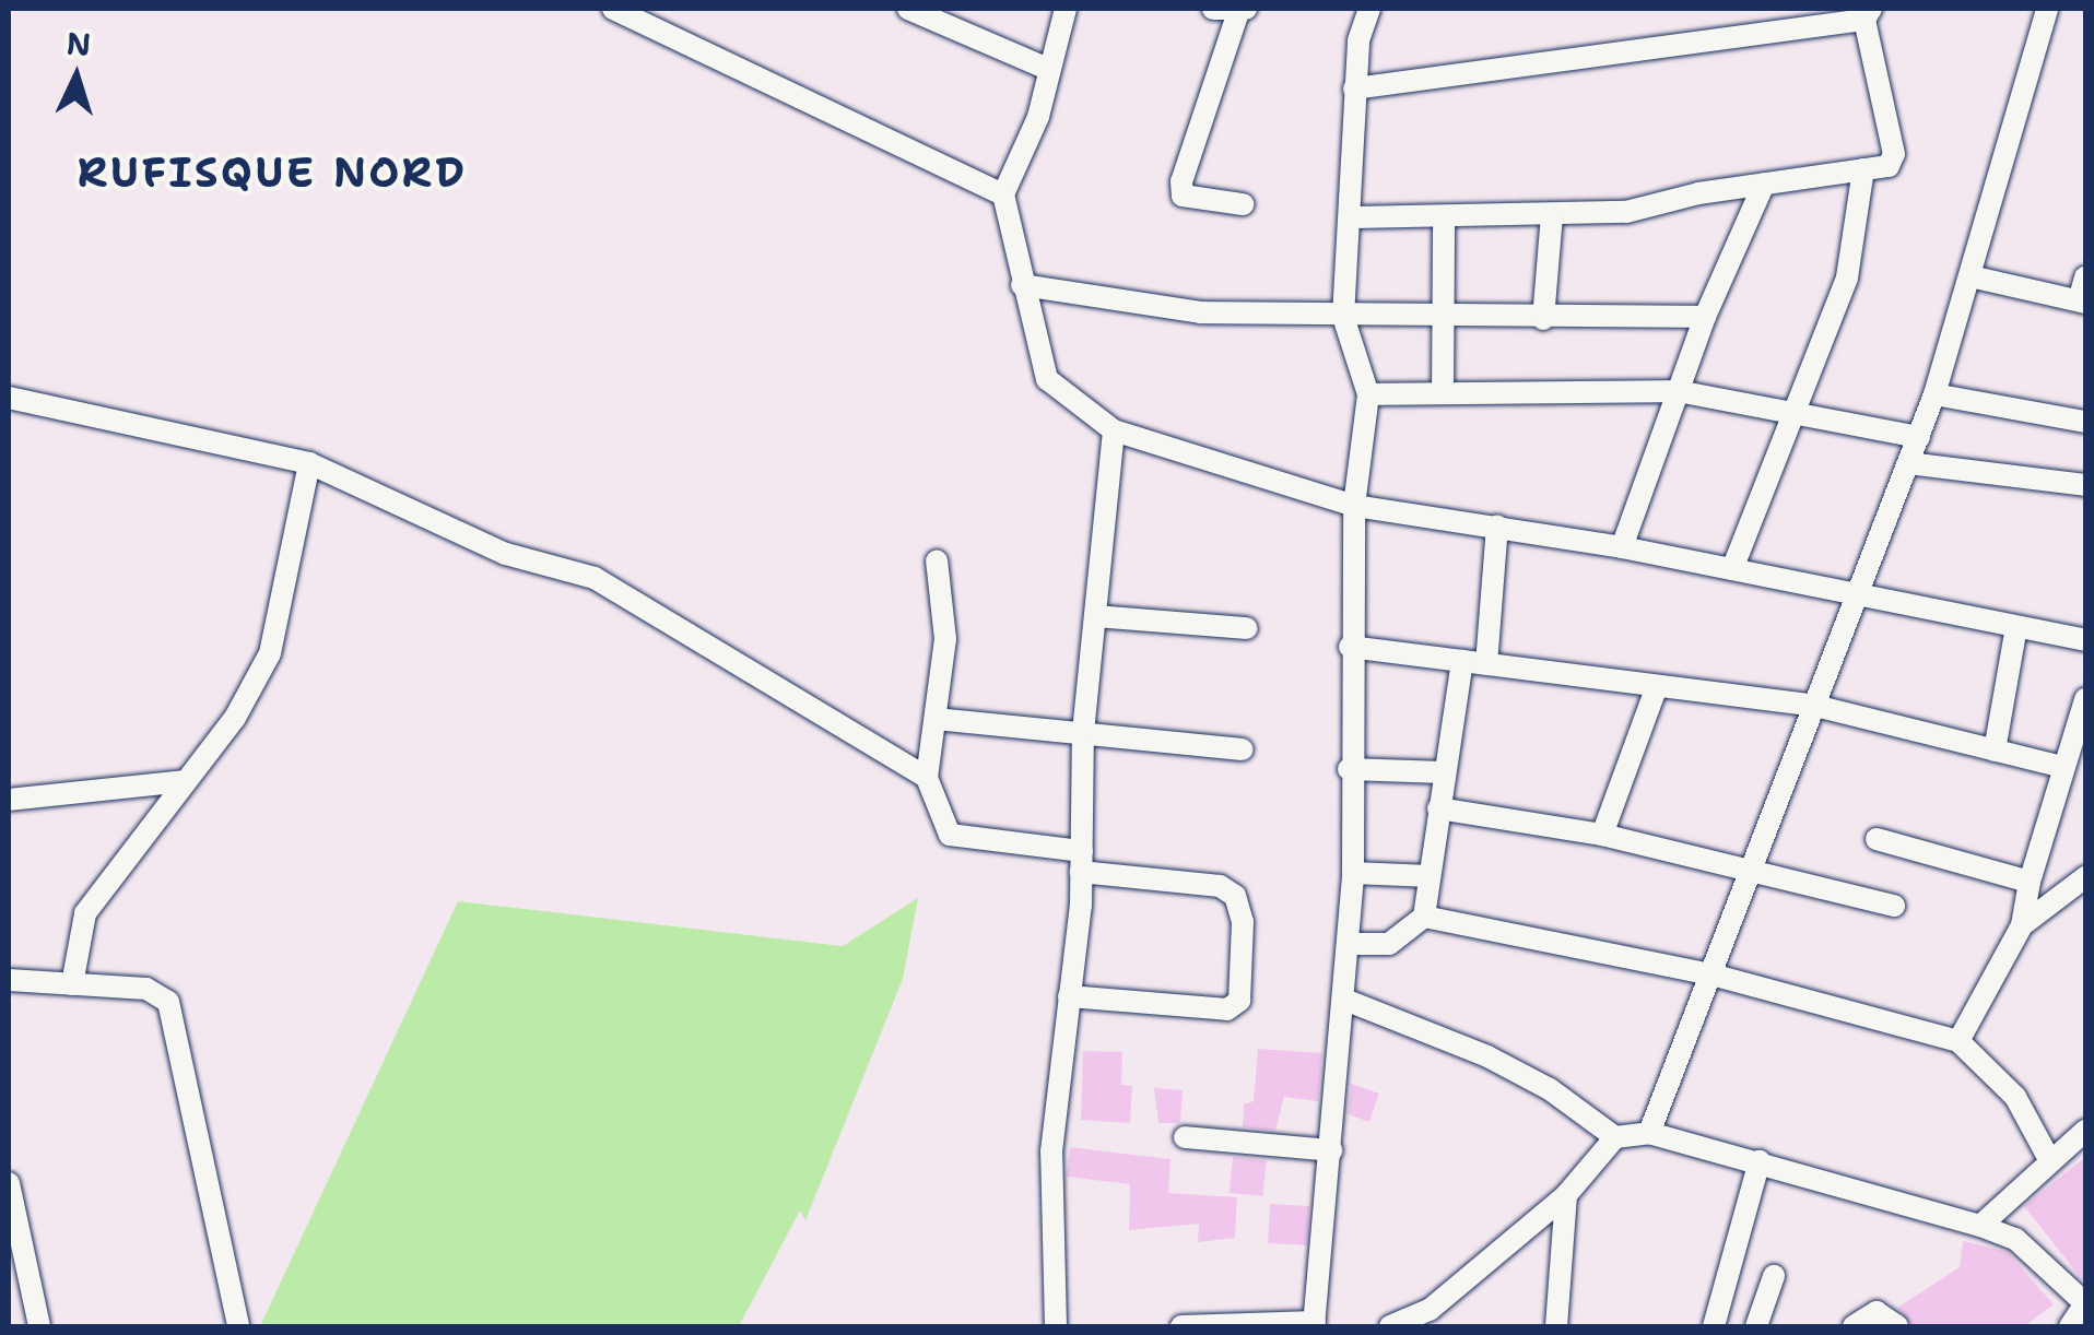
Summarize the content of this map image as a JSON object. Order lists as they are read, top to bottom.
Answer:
{
  "districts": ["RUFISQUE NORD"],
  "north": "top"
}
